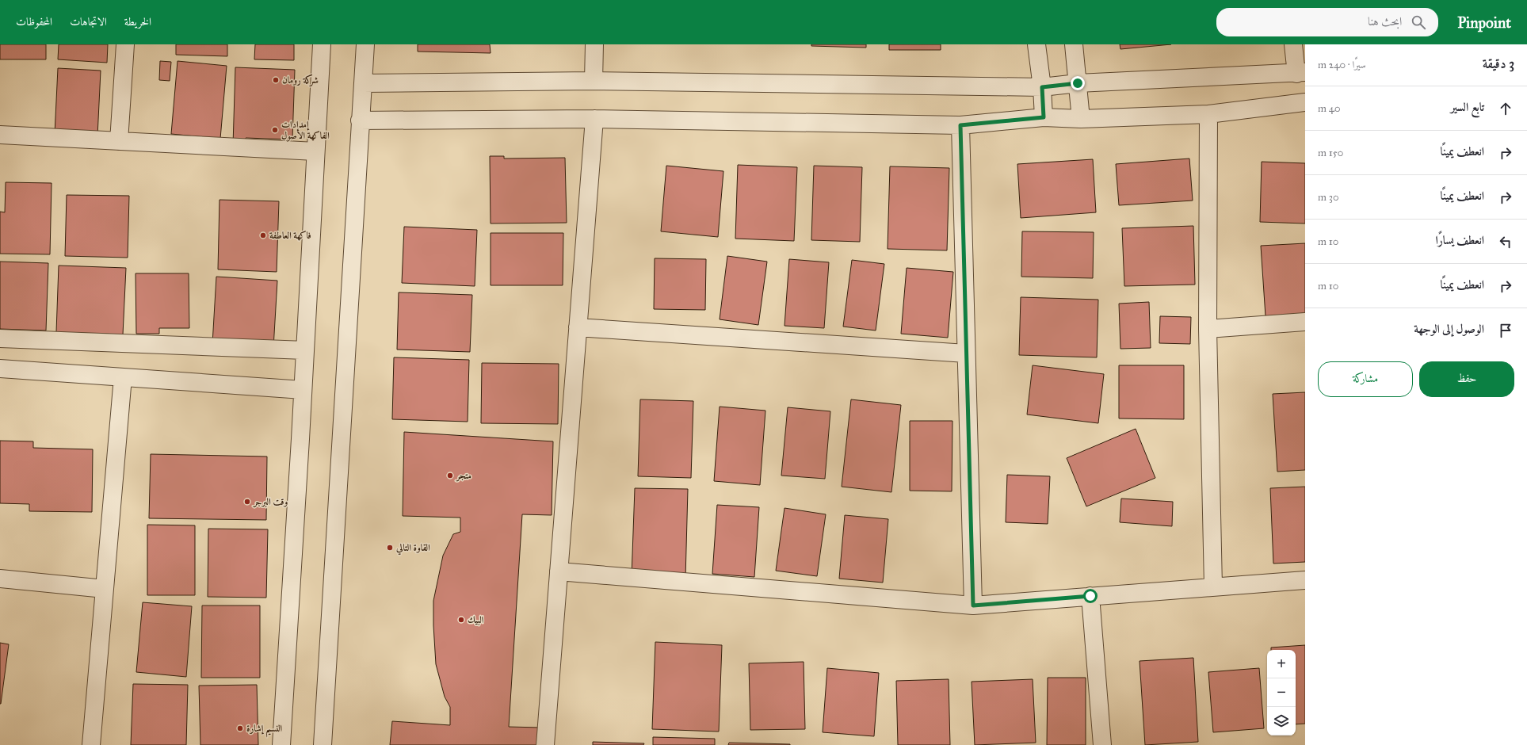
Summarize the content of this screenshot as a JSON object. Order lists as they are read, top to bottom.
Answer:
{
  "places": [
    "شركة رومان",
    "إمدادات الفاكهة الأصول",
    "فاكهة العاطفة",
    "متجر",
    "وقت البرجر",
    "القاوة التالي",
    "البيك",
    "النسيم إشارة"
  ],
  "page": {
    "header": "Pinpoint",
    "search": "ابحث هنا",
    "nav": ["الخريطة", "الاتجاهات", "المحفوظات"],
    "heading": ["3 دقيقة", "سيرًا · 240 m"],
    "list": [
      ["تابع السير", "40 m"],
      ["انعطف يمينًا", "150 m"],
      ["انعطف يمينًا", "30 m"],
      ["انعطف يسارًا", "10 m"],
      ["انعطف يمينًا", "10 m"],
      "الوصول إلى الوجهة"
    ],
    "buttons": ["حفظ", "مشاركة"],
    "map_buttons": ["+", "−"]
  }
}
